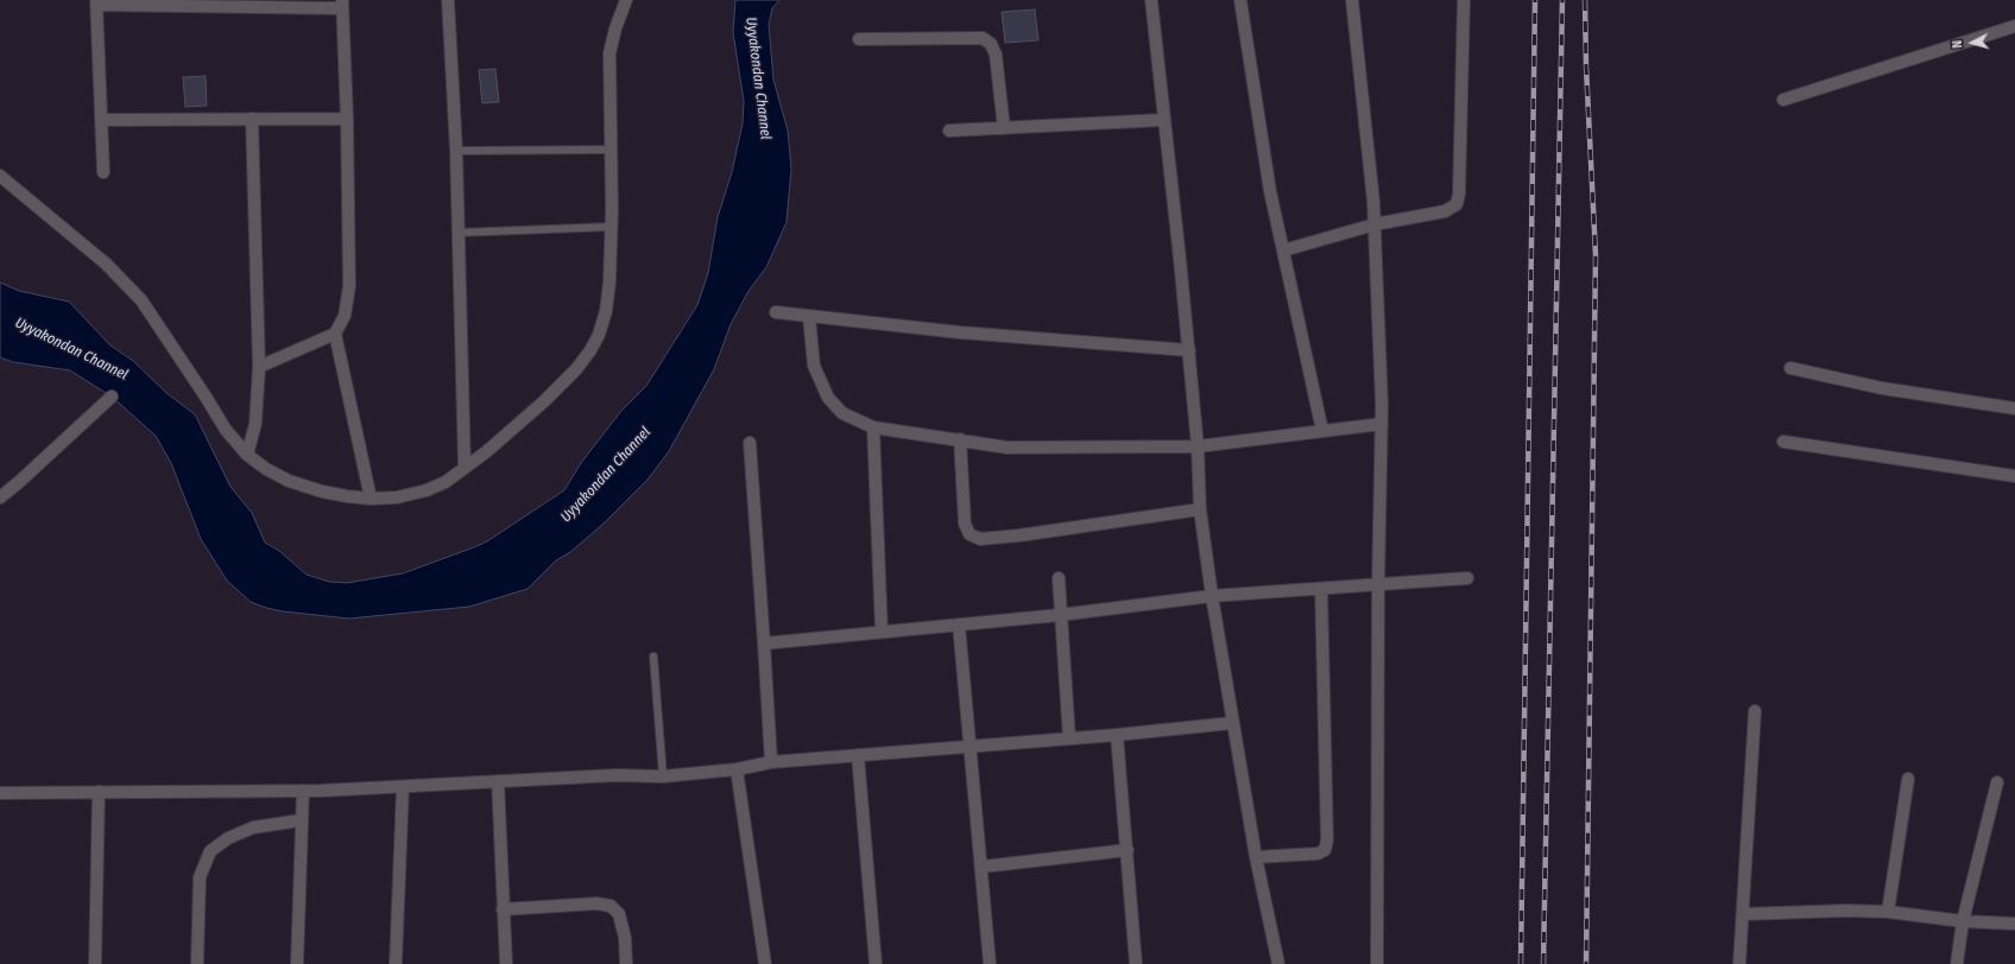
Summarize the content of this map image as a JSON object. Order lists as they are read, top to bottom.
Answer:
{
  "water": ["Uyyakondan Channel"],
  "north": "left"
}
